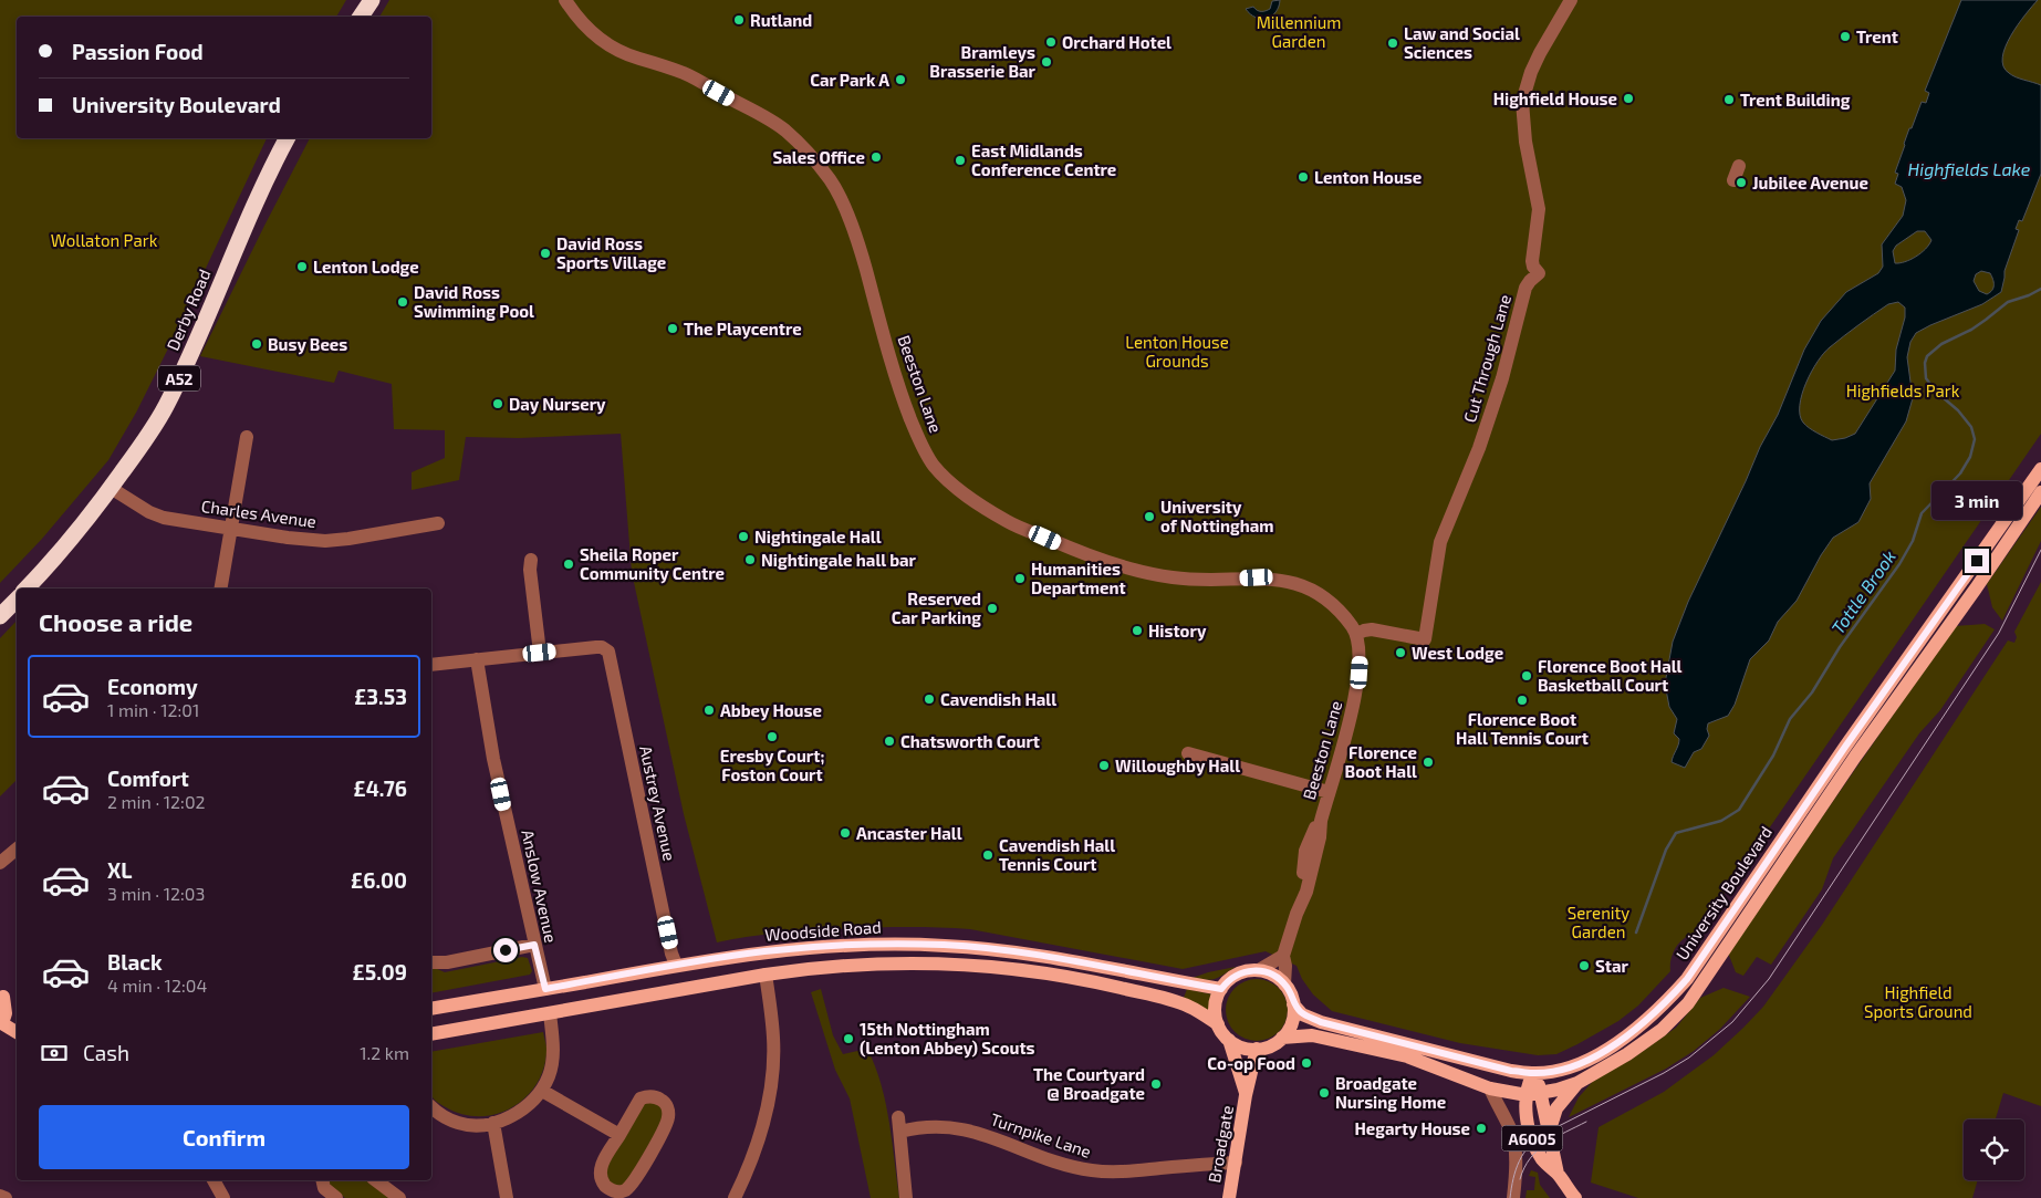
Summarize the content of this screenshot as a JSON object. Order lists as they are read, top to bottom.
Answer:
{
  "streets": {
    "highway": ["Derby Road", "A52"],
    "main road": [
      "University Boulevard",
      "Woodside Road",
      "A6005",
      "Broadgate"
    ],
    "street": [
      "Cut Through Lane",
      "Beeston Lane",
      "Charles Avenue",
      "Austrey Avenue",
      "Anslow Avenue",
      "Turnpike Lane"
    ]
  },
  "crossings": [
    ["Derby Road", "Charles Avenue"],
    ["Cut Through Lane", "Beeston Lane"],
    ["Austrey Avenue", "Woodside Road"],
    ["Anslow Avenue", "Woodside Road"],
    ["University Boulevard", "Woodside Road"],
    ["University Boulevard", "A6005"],
    ["University Boulevard", "Broadgate"],
    ["Woodside Road", "Broadgate"],
    ["Turnpike Lane", "Broadgate"]
  ],
  "water": ["Highfields Lake", "Tottle Brook"],
  "parks": [
    "Millennium Garden",
    "Wollaton Park",
    "Lenton House Grounds",
    "Highfields Park",
    "Serenity Garden",
    "Highfield Sports Ground"
  ],
  "places": [
    "Rutland",
    "Trent",
    "Orchard Hotel",
    "Law and Social Sciences",
    "Bramleys Brasserie Bar",
    "Car Park A",
    "Highfield House",
    "Trent Building",
    "Sales Office",
    "East Midlands Conference Centre",
    "Lenton House",
    "Jubilee Avenue",
    "David Ross Sports Village",
    "Lenton Lodge",
    "David Ross Swimming Pool",
    "The Playcentre",
    "Busy Bees",
    "Day Nursery",
    "University of Nottingham",
    "Nightingale Hall",
    "Nightingale hall bar",
    "Sheila Roper Community Centre",
    "Humanities Department",
    "Reserved Car Parking",
    "History",
    "West Lodge",
    "Florence Boot Hall Basketball Court",
    "Cavendish Hall",
    "Florence Boot Hall Tennis Court",
    "Abbey House",
    "Eresby Court; Foston Court",
    "Chatsworth Court",
    "Florence Boot Hall",
    "Willoughby Hall",
    "Ancaster Hall",
    "Cavendish Hall Tennis Court",
    "Star",
    "15th Nottingham (Lenton Abbey) Scouts",
    "Co-op Food",
    "The Courtyard @ Broadgate",
    "Broadgate Nursing Home",
    "Hegarty House"
  ],
  "page": {
    "banner": ["Passion Food", "University Boulevard"],
    "bubble": "3 min",
    "heading": "Choose a ride",
    "list": [
      {
        "name": "Economy",
        "note": "1 min · 12:01",
        "value": "£3.53"
      },
      {
        "name": "Comfort",
        "note": "2 min · 12:02",
        "value": "£4.76"
      },
      {
        "name": "XL",
        "note": "3 min · 12:03",
        "value": "£6.00"
      },
      {
        "name": "Black",
        "note": "4 min · 12:04",
        "value": "£5.09"
      }
    ],
    "pay": ["Cash", "1.2 km"],
    "buttons": "Confirm"
  }
}
